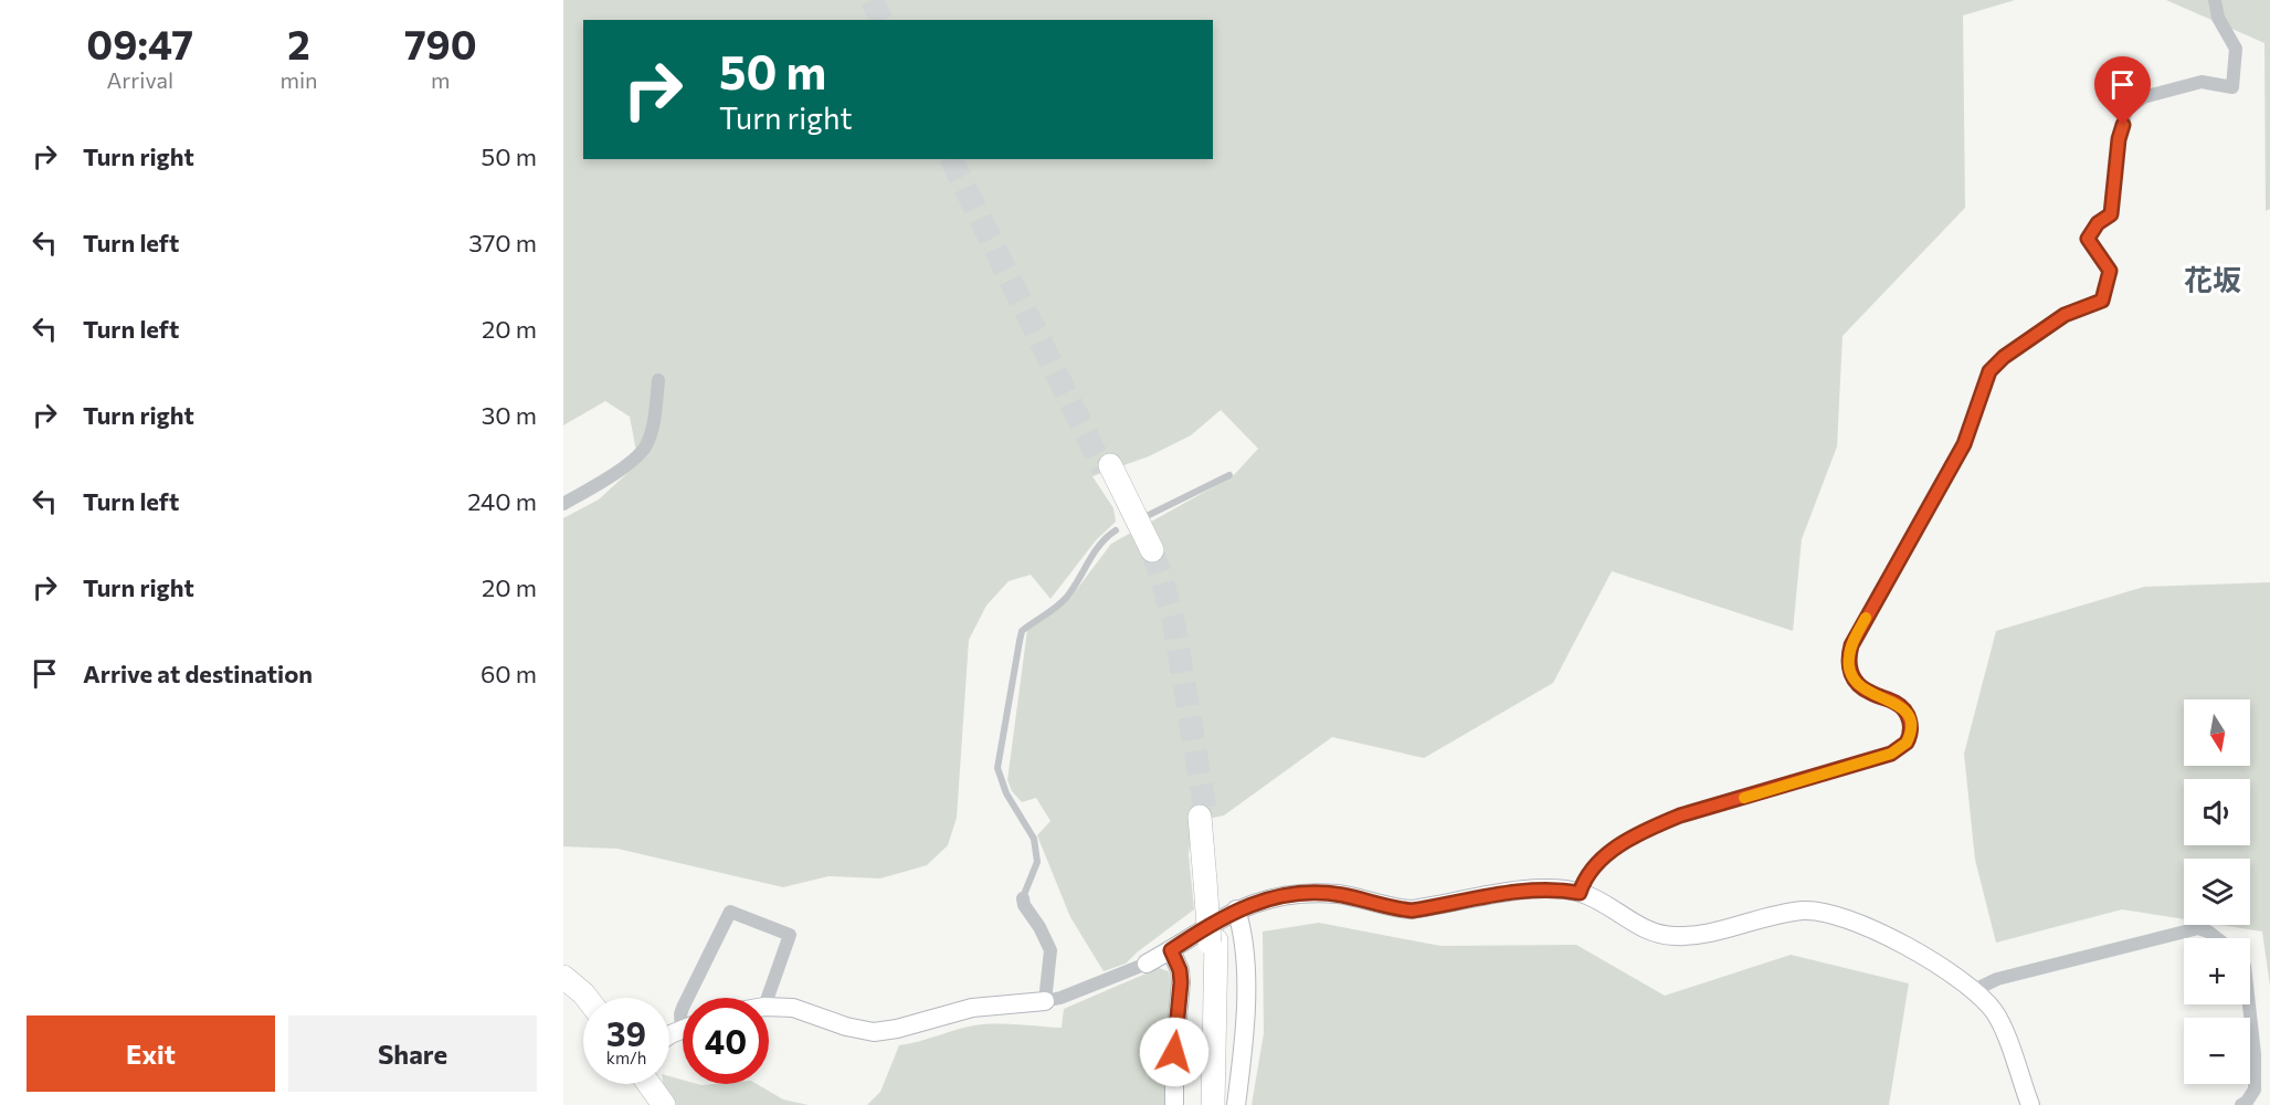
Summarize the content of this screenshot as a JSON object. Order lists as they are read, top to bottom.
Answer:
{
  "districts": ["花坂"],
  "north": "bottom",
  "page": {
    "eta": [
      "09:47",
      "Arrival",
      "2",
      "min",
      "790",
      "m"
    ],
    "turn": ["50 m", "Turn right"],
    "list": [
      {
        "name": "Turn right",
        "value": "50 m"
      },
      {
        "name": "Turn left",
        "value": "370 m"
      },
      {
        "name": "Turn left",
        "value": "20 m"
      },
      {
        "name": "Turn right",
        "value": "30 m"
      },
      {
        "name": "Turn left",
        "value": "240 m"
      },
      {
        "name": "Turn right",
        "value": "20 m"
      },
      {
        "name": "Arrive at destination",
        "value": "60 m"
      }
    ],
    "map_buttons": ["+", "−"],
    "speed": "39 km/h",
    "limit": "40",
    "buttons": ["Exit", "Share"]
  }
}
